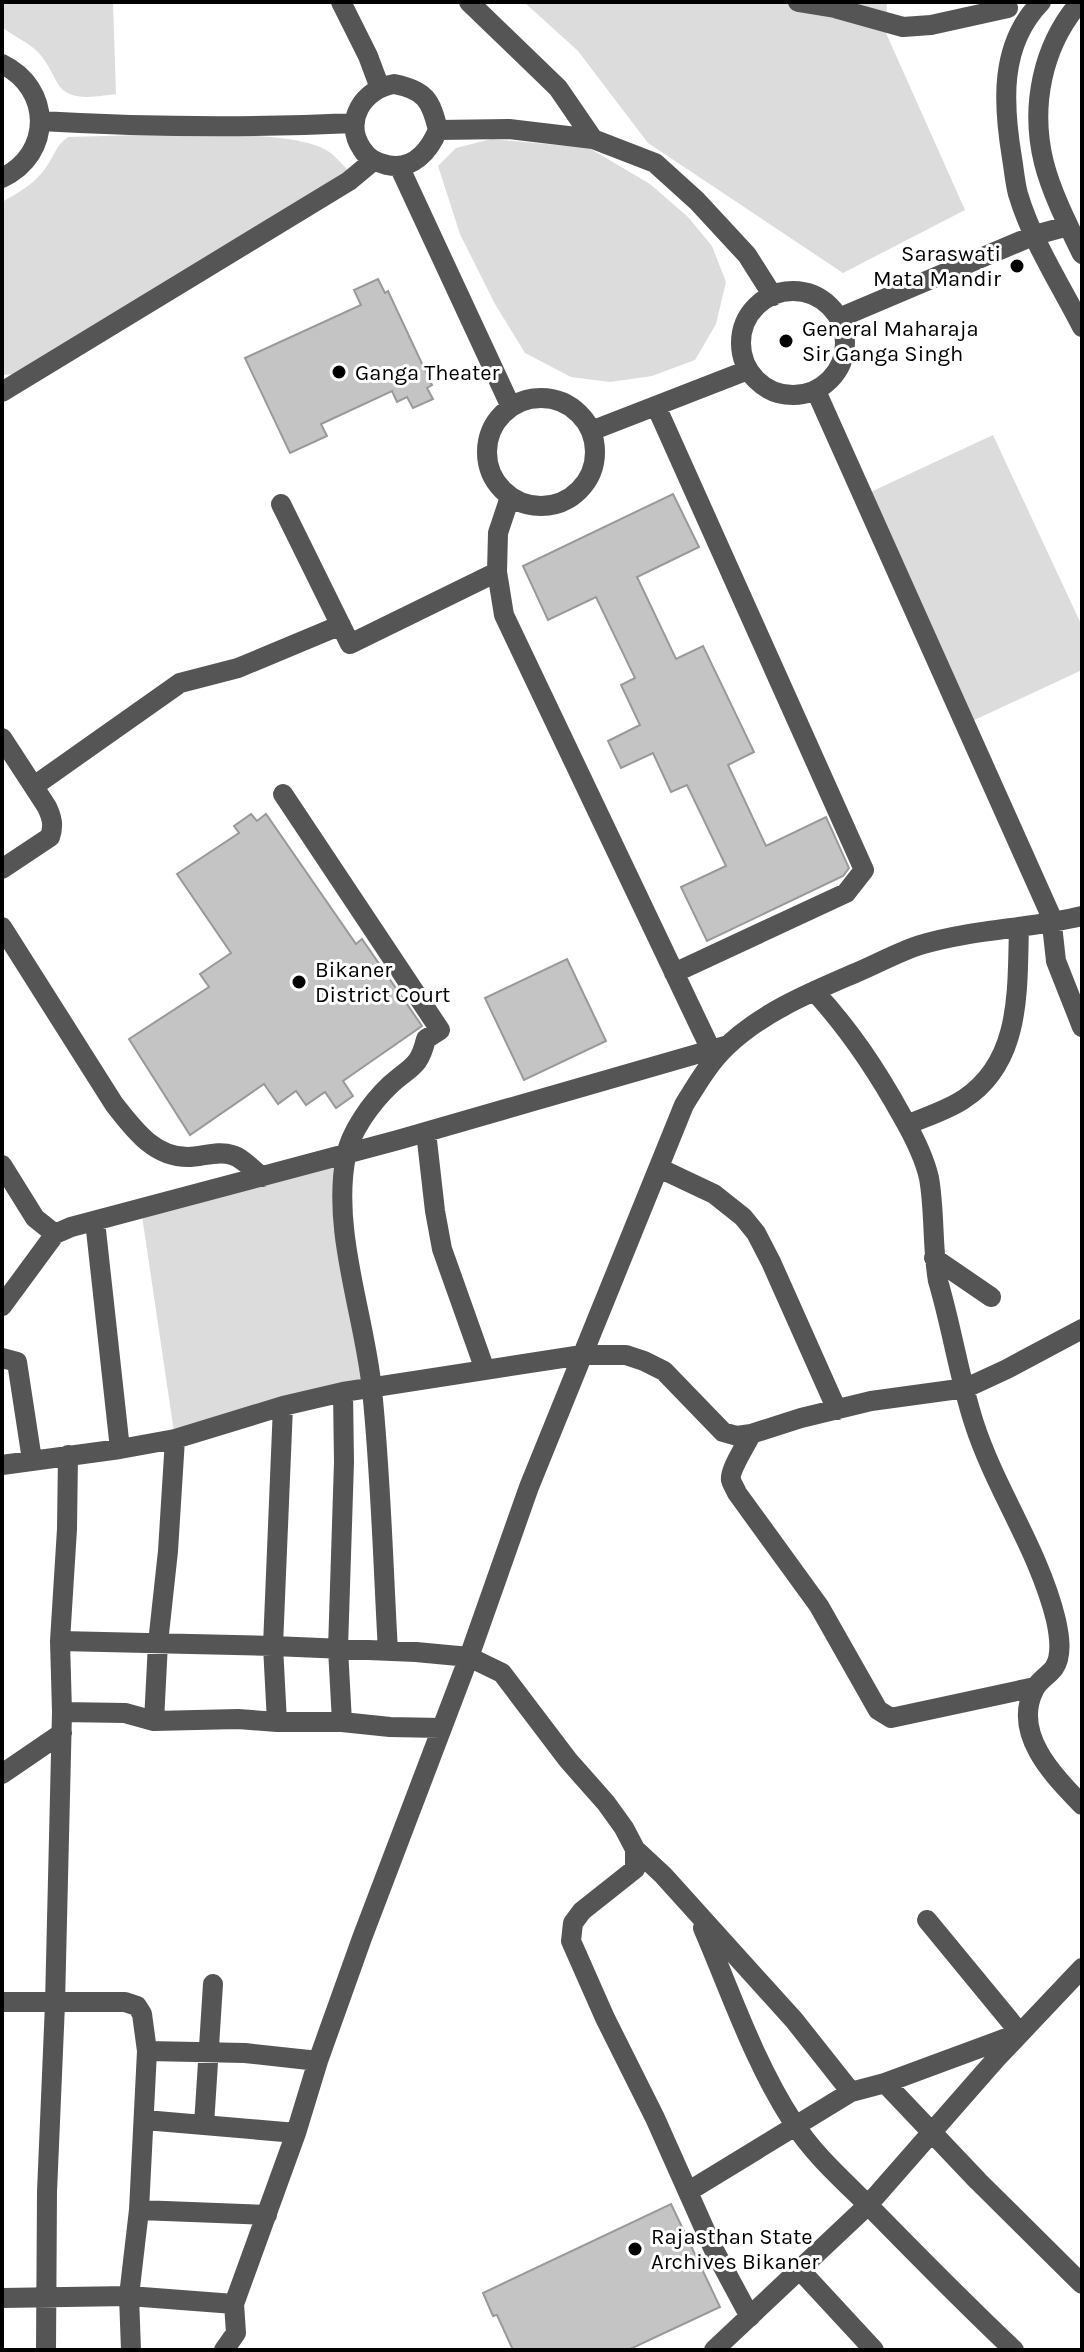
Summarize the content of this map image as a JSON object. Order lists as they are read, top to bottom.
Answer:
{
  "places": [
    "Saraswati Mata Mandir",
    "General Maharaja Sir Ganga Singh",
    "Ganga Theater",
    "Bikaner District Court",
    "Rajasthan State Archives Bikaner"
  ]
}
